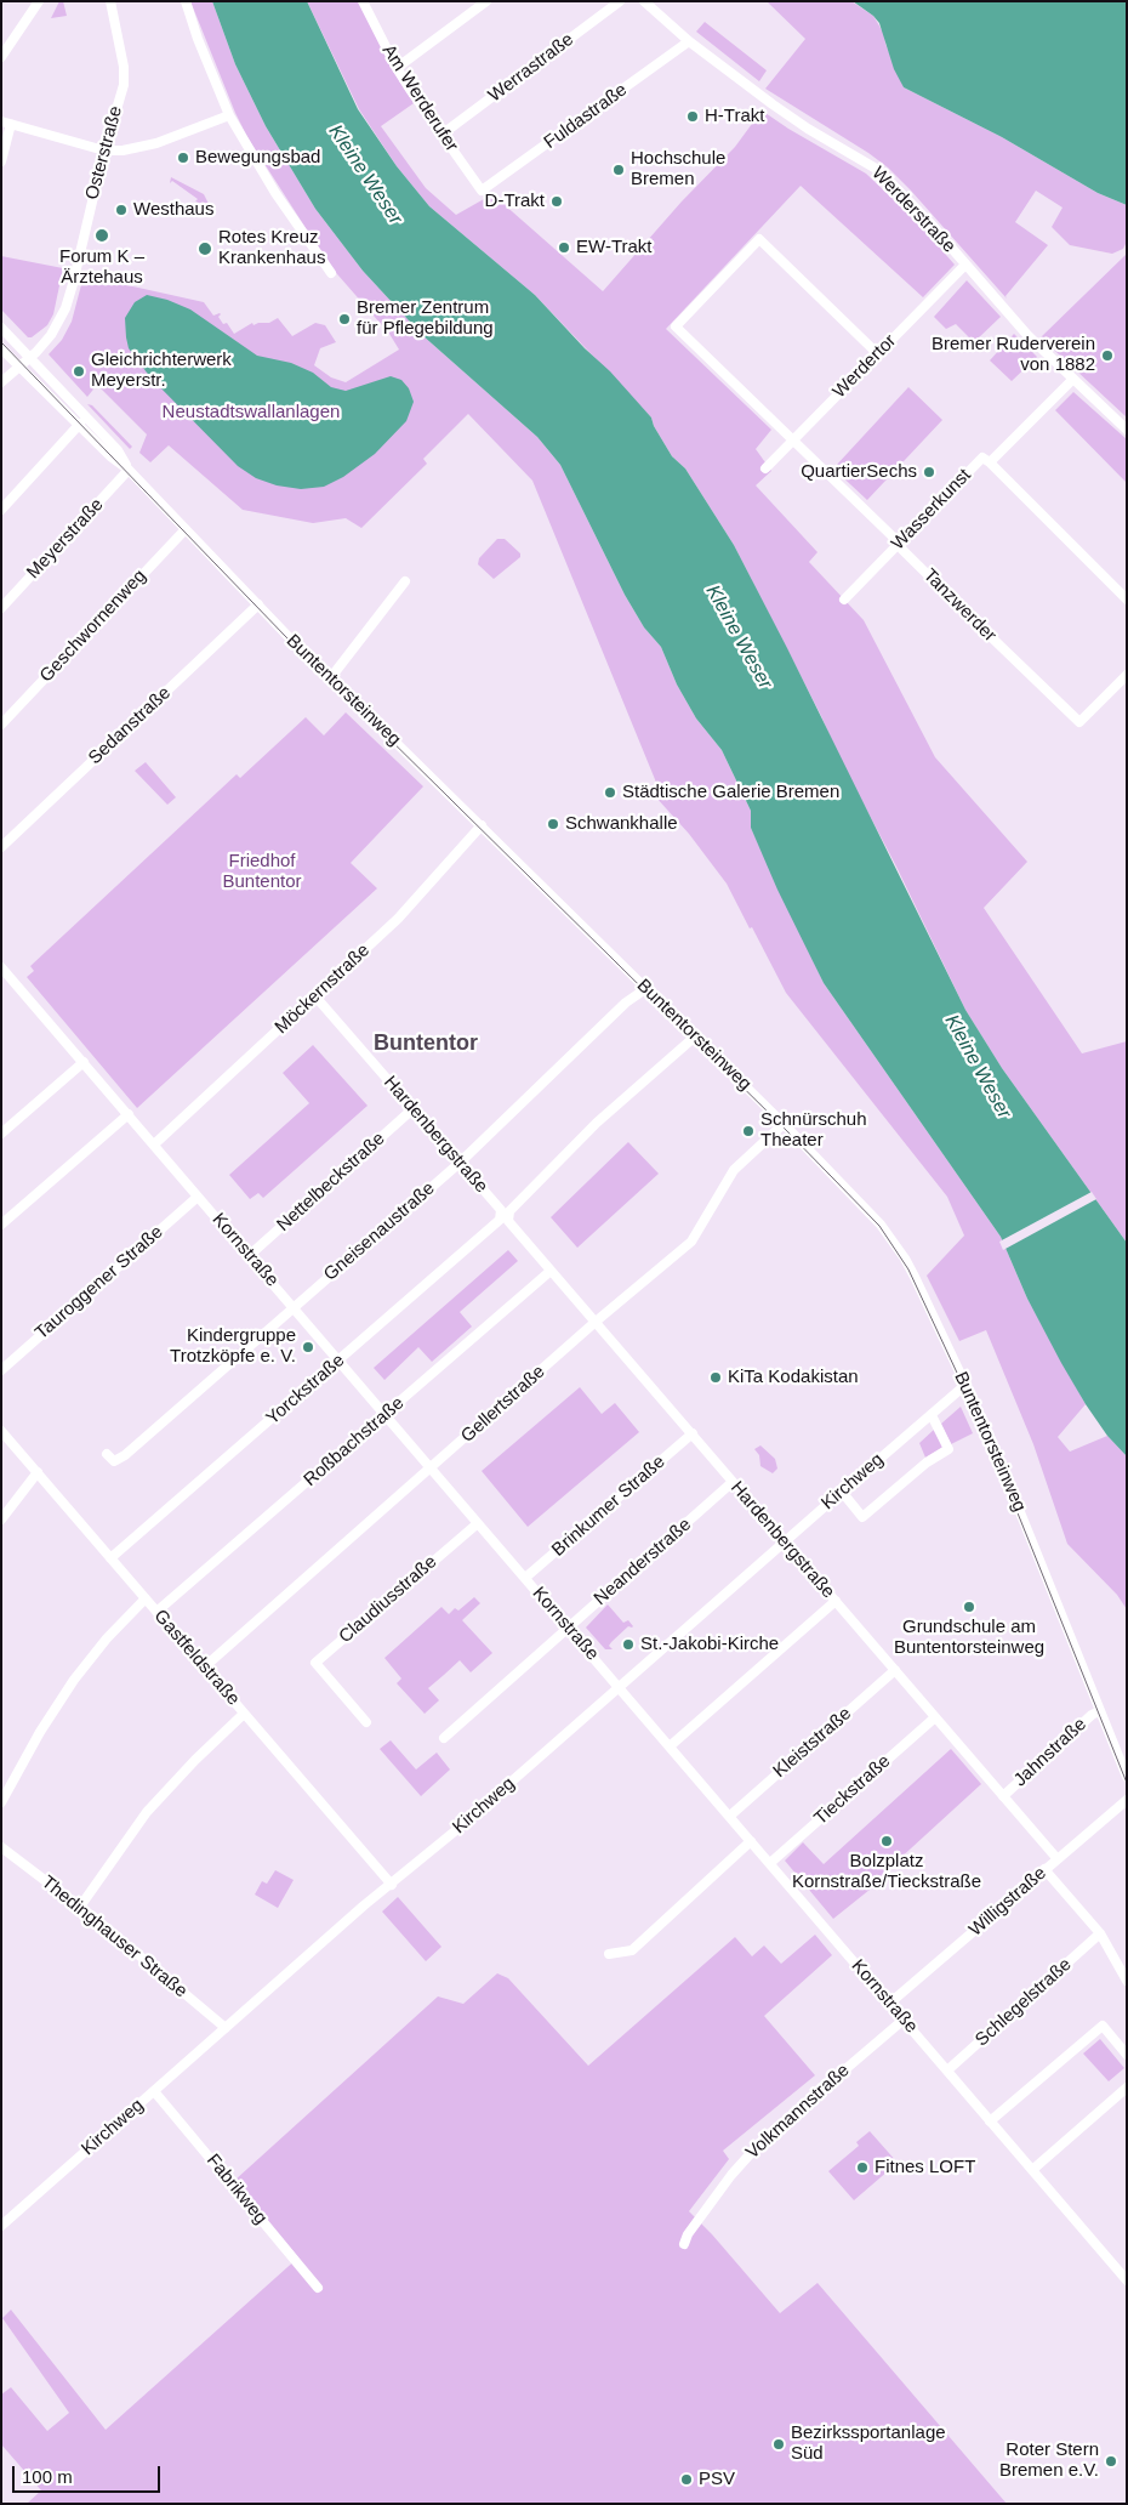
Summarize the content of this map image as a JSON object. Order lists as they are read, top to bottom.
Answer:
{
  "streets": {
    "street": [
      "Werrastraße",
      "Am Werderufer",
      "Fuldastraße",
      "Osterstraße",
      "Werderstraße",
      "Werdertor",
      "Wasserkunst",
      "Meyerstraße",
      "Tanzwerder",
      "Geschwornenweg",
      "Buntentorsteinweg",
      "Sedanstraße",
      "Möckernstraße",
      "Hardenbergstraße",
      "Nettelbeckstraße",
      "Gneisenaustraße",
      "Kornstraße",
      "Tauroggener Straße",
      "Yorckstraße",
      "Gellertstraße",
      "Roßbachstraße",
      "Kirchweg",
      "Brinkumer Straße",
      "Neanderstraße",
      "Claudiusstraße",
      "Gastfeldstraße",
      "Kleiststraße",
      "Jahnstraße",
      "Tieckstraße",
      "Willigstraße",
      "Thedinghauser Straße",
      "Schlegelstraße",
      "Volkmannstraße",
      "Fabrikweg"
    ]
  },
  "crossings": [
    ["Werrastraße", "Am Werderufer"],
    ["Am Werderufer", "Fuldastraße"],
    ["Fuldastraße", "Werderstraße"],
    ["Osterstraße", "Buntentorsteinweg"],
    ["Werderstraße", "Werdertor"],
    ["Werderstraße", "Wasserkunst"],
    ["Werdertor", "Tanzwerder"],
    ["Wasserkunst", "Tanzwerder"],
    ["Meyerstraße", "Buntentorsteinweg"],
    ["Geschwornenweg", "Buntentorsteinweg"],
    ["Buntentorsteinweg", "Sedanstraße"],
    ["Buntentorsteinweg", "Möckernstraße"],
    ["Buntentorsteinweg", "Gneisenaustraße"],
    ["Buntentorsteinweg", "Yorckstraße"],
    ["Buntentorsteinweg", "Gellertstraße"],
    ["Buntentorsteinweg", "Kirchweg"],
    ["Buntentorsteinweg", "Jahnstraße"],
    ["Möckernstraße", "Hardenbergstraße"],
    ["Möckernstraße", "Kornstraße"],
    ["Hardenbergstraße", "Nettelbeckstraße"],
    ["Hardenbergstraße", "Gneisenaustraße"],
    ["Hardenbergstraße", "Yorckstraße"],
    ["Hardenbergstraße", "Gellertstraße"],
    ["Hardenbergstraße", "Roßbachstraße"],
    ["Hardenbergstraße", "Kirchweg"],
    ["Hardenbergstraße", "Brinkumer Straße"],
    ["Hardenbergstraße", "Neanderstraße"],
    ["Hardenbergstraße", "Kleiststraße"],
    ["Hardenbergstraße", "Jahnstraße"],
    ["Hardenbergstraße", "Tieckstraße"],
    ["Hardenbergstraße", "Willigstraße"],
    ["Nettelbeckstraße", "Kornstraße"],
    ["Gneisenaustraße", "Kornstraße"],
    ["Kornstraße", "Tauroggener Straße"],
    ["Kornstraße", "Yorckstraße"],
    ["Kornstraße", "Gellertstraße"],
    ["Kornstraße", "Roßbachstraße"],
    ["Kornstraße", "Kirchweg"],
    ["Kornstraße", "Brinkumer Straße"],
    ["Kornstraße", "Neanderstraße"],
    ["Kornstraße", "Claudiusstraße"],
    ["Kornstraße", "Kleiststraße"],
    ["Kornstraße", "Tieckstraße"],
    ["Kornstraße", "Willigstraße"],
    ["Kornstraße", "Schlegelstraße"],
    ["Kornstraße", "Volkmannstraße"],
    ["Yorckstraße", "Gastfeldstraße"],
    ["Gellertstraße", "Gastfeldstraße"],
    ["Roßbachstraße", "Gastfeldstraße"],
    ["Kirchweg", "Gastfeldstraße"],
    ["Kirchweg", "Thedinghauser Straße"],
    ["Kirchweg", "Fabrikweg"]
  ],
  "districts": ["Buntentor"],
  "water": ["Kleine Weser"],
  "parks": ["Neustadtswallanlagen", "Friedhof Buntentor"],
  "places": [
    "H-Trakt",
    "Bewegungsbad",
    "Hochschule Bremen",
    "D-Trakt",
    "Westhaus",
    "Forum K – Ärztehaus",
    "EW-Trakt",
    "Rotes Kreuz Krankenhaus",
    "Bremer Zentrum für Pflegebildung",
    "Bremer Ruderverein von 1882",
    "Gleichrichterwerk Meyerstr.",
    "QuartierSechs",
    "Städtische Galerie Bremen",
    "Schwankhalle",
    "Schnürschuh Theater",
    "Kindergruppe Trotzköpfe e. V.",
    "KiTa Kodakistan",
    "Grundschule am Buntentorsteinweg",
    "St.-Jakobi-Kirche",
    "Bolzplatz Kornstraße/Tieckstraße",
    "Fitnes LOFT",
    "Bezirkssportanlage Süd",
    "Roter Stern Bremen e.V.",
    "PSV"
  ],
  "scale_bar": "100 m"
}
